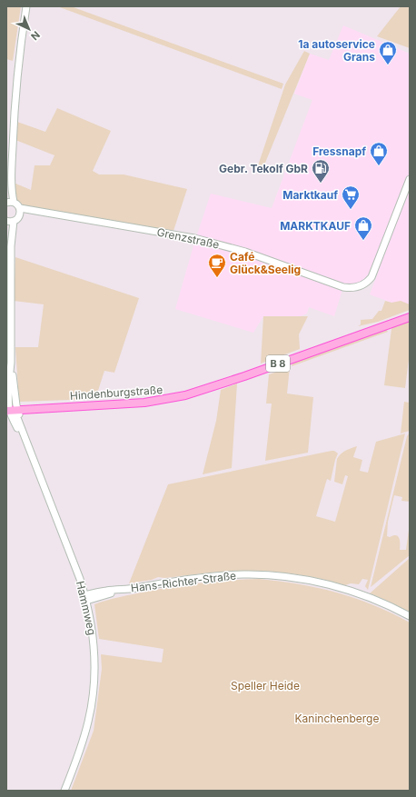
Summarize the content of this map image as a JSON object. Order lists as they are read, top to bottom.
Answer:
{
  "streets": {
    "main road": [
      "Grenzstraße",
      "B 8",
      "Hindenburgstraße",
      "Hans-Richter-Straße",
      "Hammweg"
    ]
  },
  "crossings": [
    ["Grenzstraße", "Hammweg"],
    ["Hindenburgstraße", "Hammweg"],
    ["Hans-Richter-Straße", "Hammweg"]
  ],
  "parks": ["Speller Heide", "Kaninchenberge"],
  "places": {
    "shop": ["1a autoservice Grans", "Fressnapf", "MARKTKAUF"],
    "fuel station": ["Gebr. Tekolf GbR"],
    "supermarket": ["Marktkauf"],
    "cafe": ["Café Glück&Seelig"]
  },
  "north": "bottom right"
}
